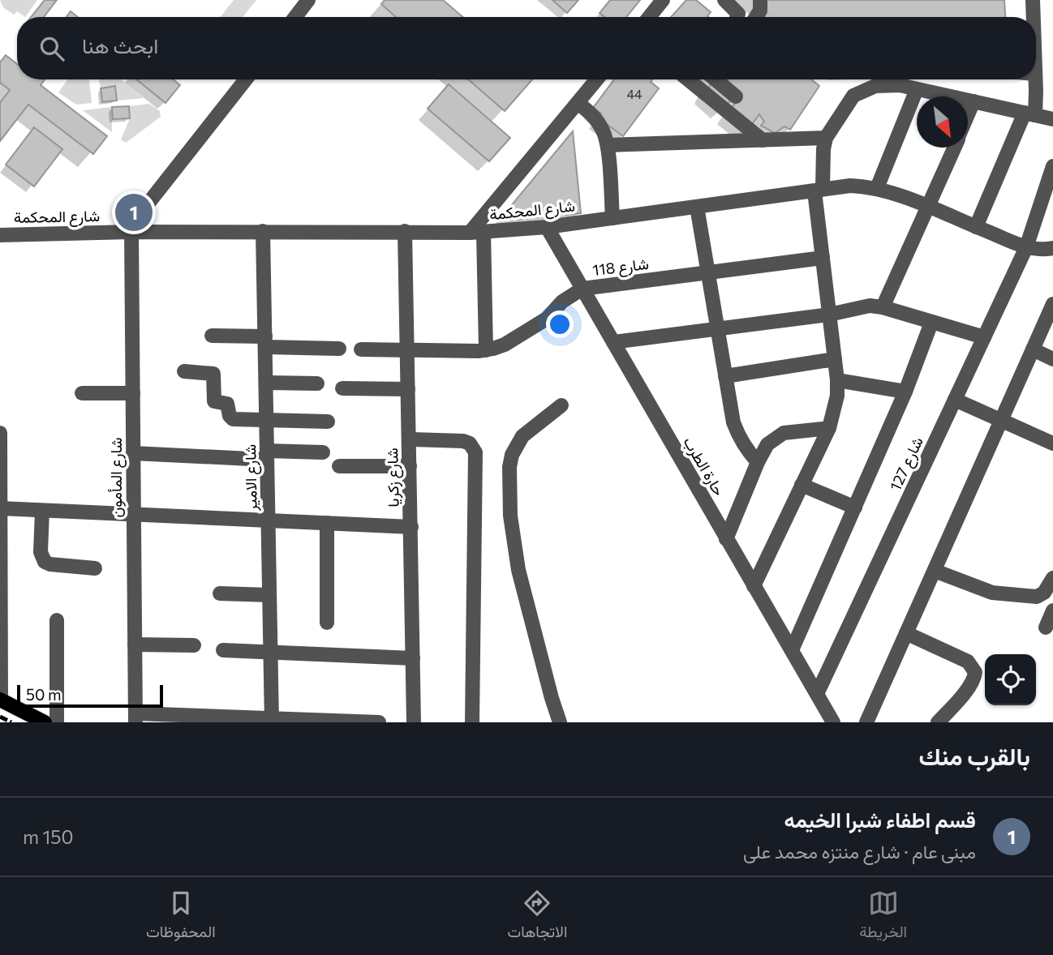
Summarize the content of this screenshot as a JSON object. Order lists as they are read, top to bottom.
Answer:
{
  "streets": {
    "street": [
      "شارع المحكمة",
      "شارع 118",
      "شارع 127",
      "حارة الطرب",
      "شارع المأمون",
      "شارع الامير",
      "شارع زكريا"
    ]
  },
  "crossings": [
    ["شارع المحكمة", "شارع 127"],
    ["شارع المحكمة", "حارة الطرب"],
    ["شارع المحكمة", "شارع المأمون"],
    ["شارع المحكمة", "شارع الامير"],
    ["شارع المحكمة", "شارع زكريا"],
    ["شارع 118", "حارة الطرب"],
    ["شارع 118", "شارع زكريا"],
    ["شارع 127", "حارة الطرب"]
  ],
  "house_numbers": ["44"],
  "scale_bar": "50 m",
  "north": "bottom right",
  "page": {
    "search": "ابحث هنا",
    "pins": "1",
    "scale": "50 m",
    "heading": "بالقرب منك",
    "list": [
      {
        "mark": "1",
        "name": "قسم اطفاء شبرا الخيمه",
        "note": "مبنى عام · شارع منتزه محمد على",
        "value": "150 m"
      }
    ],
    "nav": ["الخريطة", "الاتجاهات", "المحفوظات"]
  }
}
